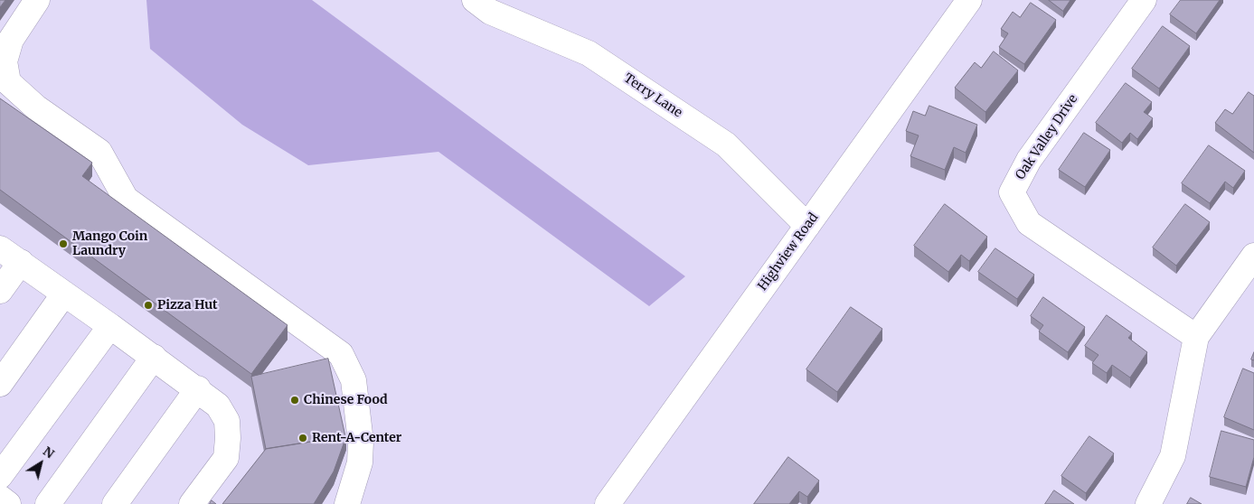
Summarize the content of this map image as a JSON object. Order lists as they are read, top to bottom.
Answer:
{
  "streets": {
    "street": ["Terry Lane", "Oak Valley Drive", "Highview Road"]
  },
  "crossings": [
    ["Terry Lane", "Highview Road"]
  ],
  "places": [
    "Mango Coin Laundry",
    "Pizza Hut",
    "Chinese Food",
    "Rent-A-Center"
  ],
  "north": "top right"
}
